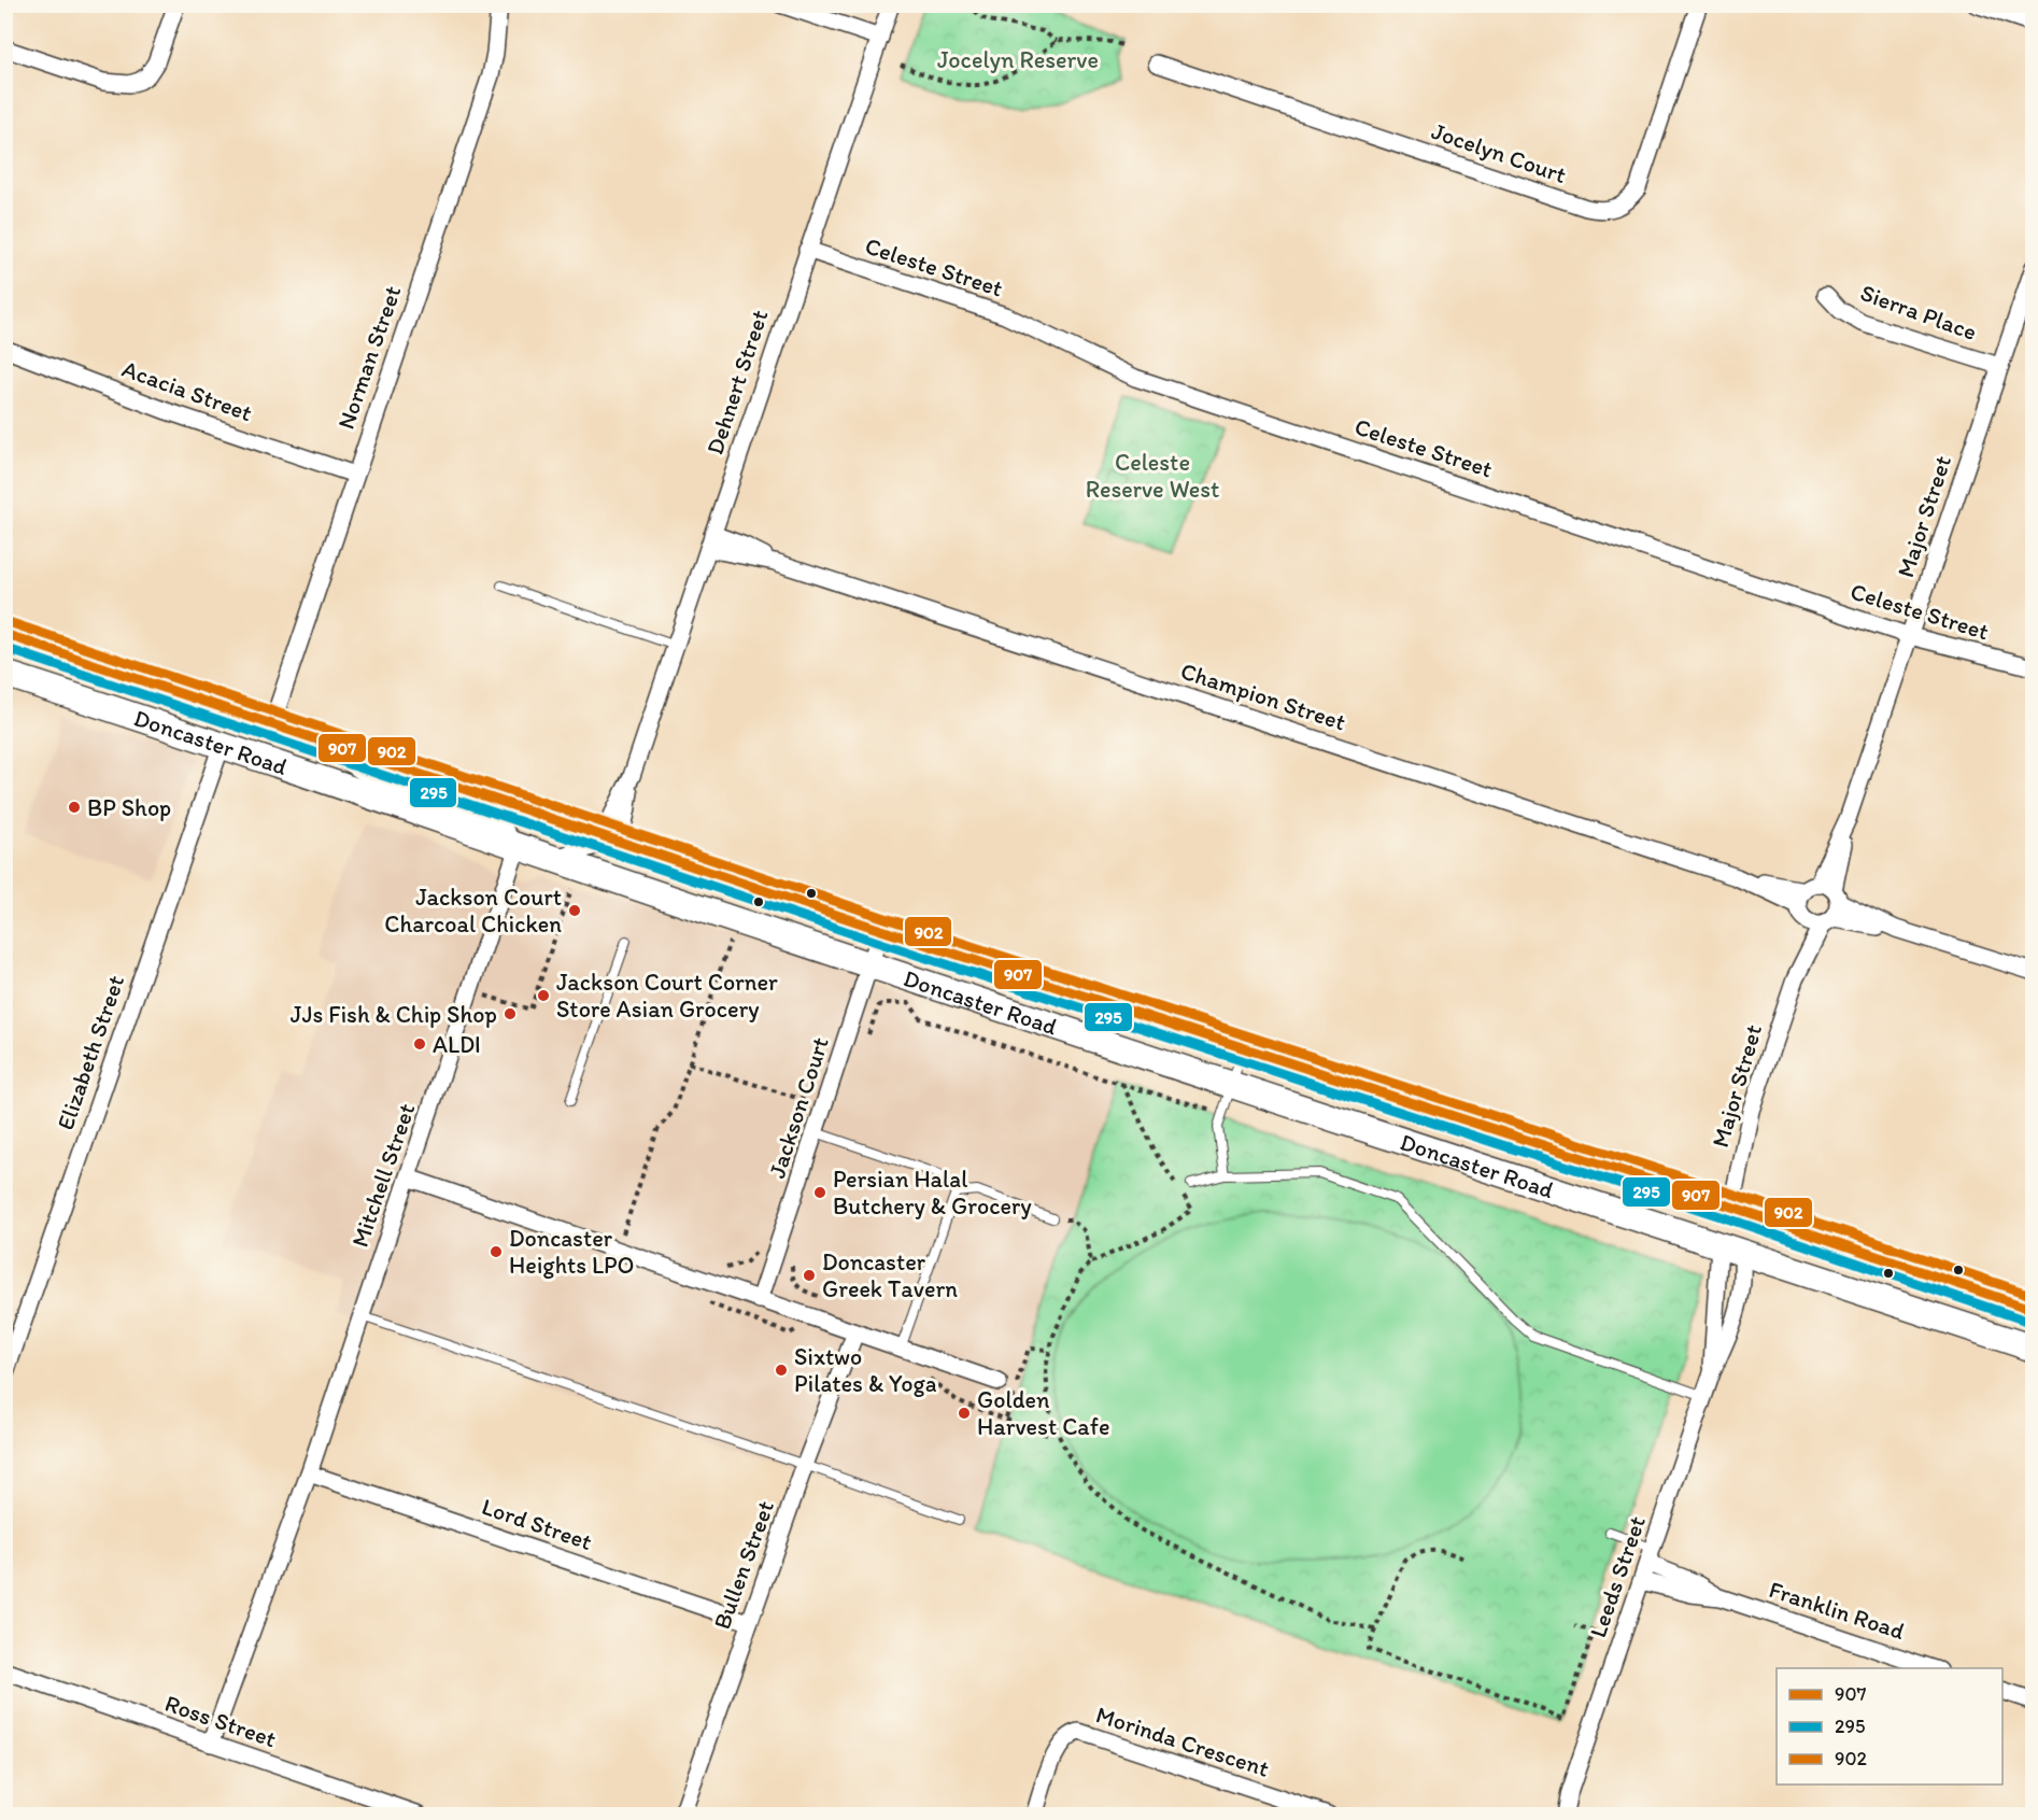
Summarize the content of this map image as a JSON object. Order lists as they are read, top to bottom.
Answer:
{
  "streets": {
    "main road": ["Doncaster Road"],
    "street": [
      "Jocelyn Court",
      "Celeste Street",
      "Sierra Place",
      "Norman Street",
      "Dehnert Street",
      "Acacia Street",
      "Major Street",
      "Champion Street",
      "Elizabeth Street",
      "Jackson Court",
      "Mitchell Street",
      "Lord Street",
      "Bullen Street",
      "Leeds Street",
      "Franklin Road",
      "Ross Street",
      "Morinda Crescent"
    ]
  },
  "crossings": [
    ["Celeste Street", "Dehnert Street"],
    ["Celeste Street", "Major Street"],
    ["Sierra Place", "Major Street"],
    ["Norman Street", "Acacia Street"],
    ["Norman Street", "Doncaster Road"],
    ["Dehnert Street", "Champion Street"],
    ["Dehnert Street", "Doncaster Road"],
    ["Major Street", "Champion Street"],
    ["Major Street", "Doncaster Road"],
    ["Doncaster Road", "Elizabeth Street"],
    ["Doncaster Road", "Jackson Court"],
    ["Doncaster Road", "Mitchell Street"],
    ["Doncaster Road", "Leeds Street"],
    ["Mitchell Street", "Lord Street"],
    ["Mitchell Street", "Ross Street"],
    ["Lord Street", "Bullen Street"],
    ["Leeds Street", "Franklin Road"]
  ],
  "parks": ["Jocelyn Reserve", "Celeste Reserve West"],
  "places": [
    "BP Shop",
    "Jackson Court Charcoal Chicken",
    "Jackson Court Corner Store Asian Grocery",
    "JJs Fish & Chip Shop",
    "ALDI",
    "Persian Halal Butchery & Grocery",
    "Doncaster Heights LPO",
    "Doncaster Greek Tavern",
    "Sixtwo Pilates & Yoga",
    "Golden Harvest Cafe"
  ],
  "lines": ["transit line 902", "transit line 907", "transit line 295"],
  "legend": ["907", "295", "902"]
}
